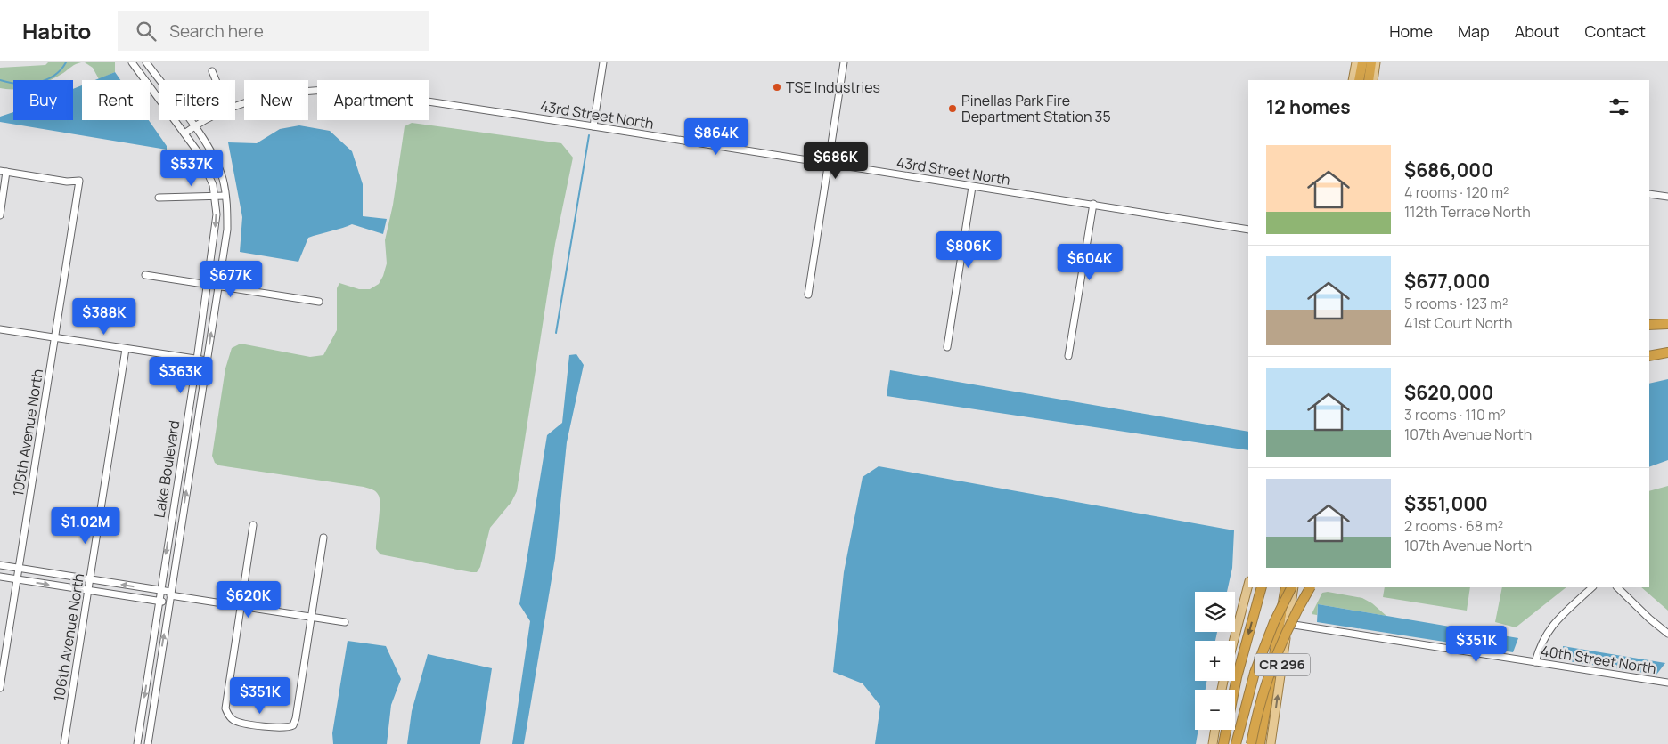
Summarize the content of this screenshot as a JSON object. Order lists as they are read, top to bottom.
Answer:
{
  "streets": {
    "main road": ["CR 296"],
    "street": [
      "43rd Street North",
      "105th Avenue North",
      "Lake Boulevard",
      "106th Avenue North",
      "40th Street North"
    ]
  },
  "crossings": [
    ["43rd Street North", "Lake Boulevard"],
    ["40th Street North", "CR 296"]
  ],
  "places": ["TSE Industries", "Pinellas Park Fire Department Station 35"],
  "page": {
    "header": "Habito",
    "search": "Search here",
    "nav": [
      "Home",
      "Map",
      "About",
      "Contact"
    ],
    "chip": [
      "Buy",
      "Rent",
      "Filters",
      "New",
      "Apartment"
    ],
    "heading": "12 homes",
    "price": [
      "$864K",
      "$686K",
      "$537K",
      "$806K",
      "$604K",
      "$677K",
      "$388K",
      "$363K",
      "$1.02M",
      "$620K",
      "$351K",
      "$351K"
    ],
    "list": [
      {
        "name": "$686,000",
        "note": "4 rooms · 120 m² · 112th Terrace North"
      },
      {
        "name": "$677,000",
        "note": "5 rooms · 123 m² · 41st Court North"
      },
      {
        "name": "$620,000",
        "note": "3 rooms · 110 m² · 107th Avenue North"
      },
      {
        "name": "$351,000",
        "note": "2 rooms · 68 m² · 107th Avenue North"
      }
    ],
    "map_buttons": ["+", "−"]
  }
}
